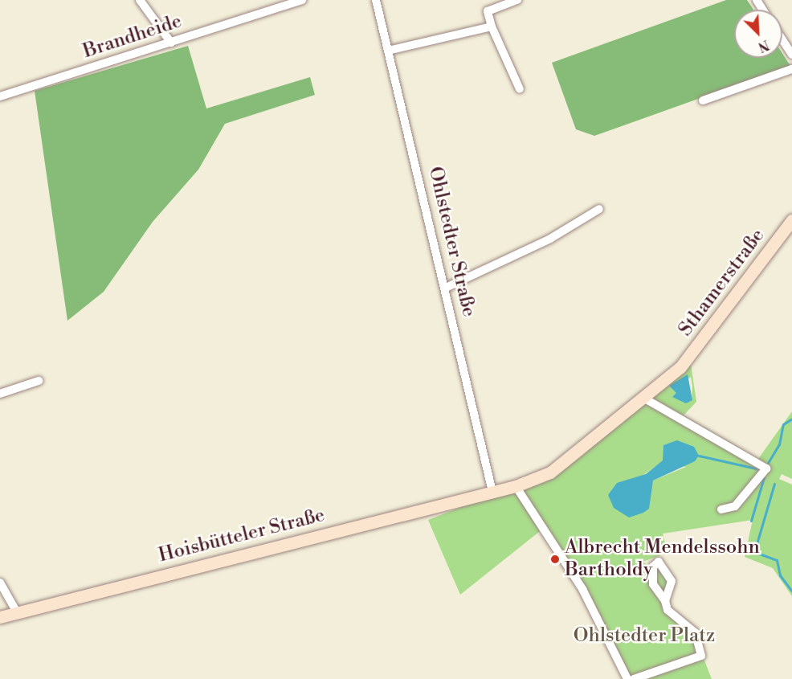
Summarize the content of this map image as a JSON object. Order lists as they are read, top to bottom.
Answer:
{
  "streets": {
    "street": [
      "Brandheide",
      "Ohlstedter Straße",
      "Sthamerstraße",
      "Hoisbütteler Straße"
    ]
  },
  "crossings": [
    ["Ohlstedter Straße", "Hoisbütteler Straße"]
  ],
  "parks": ["Ohlstedter Platz"],
  "places": ["Albrecht Mendelssohn Bartholdy"],
  "north": "bottom right"
}
